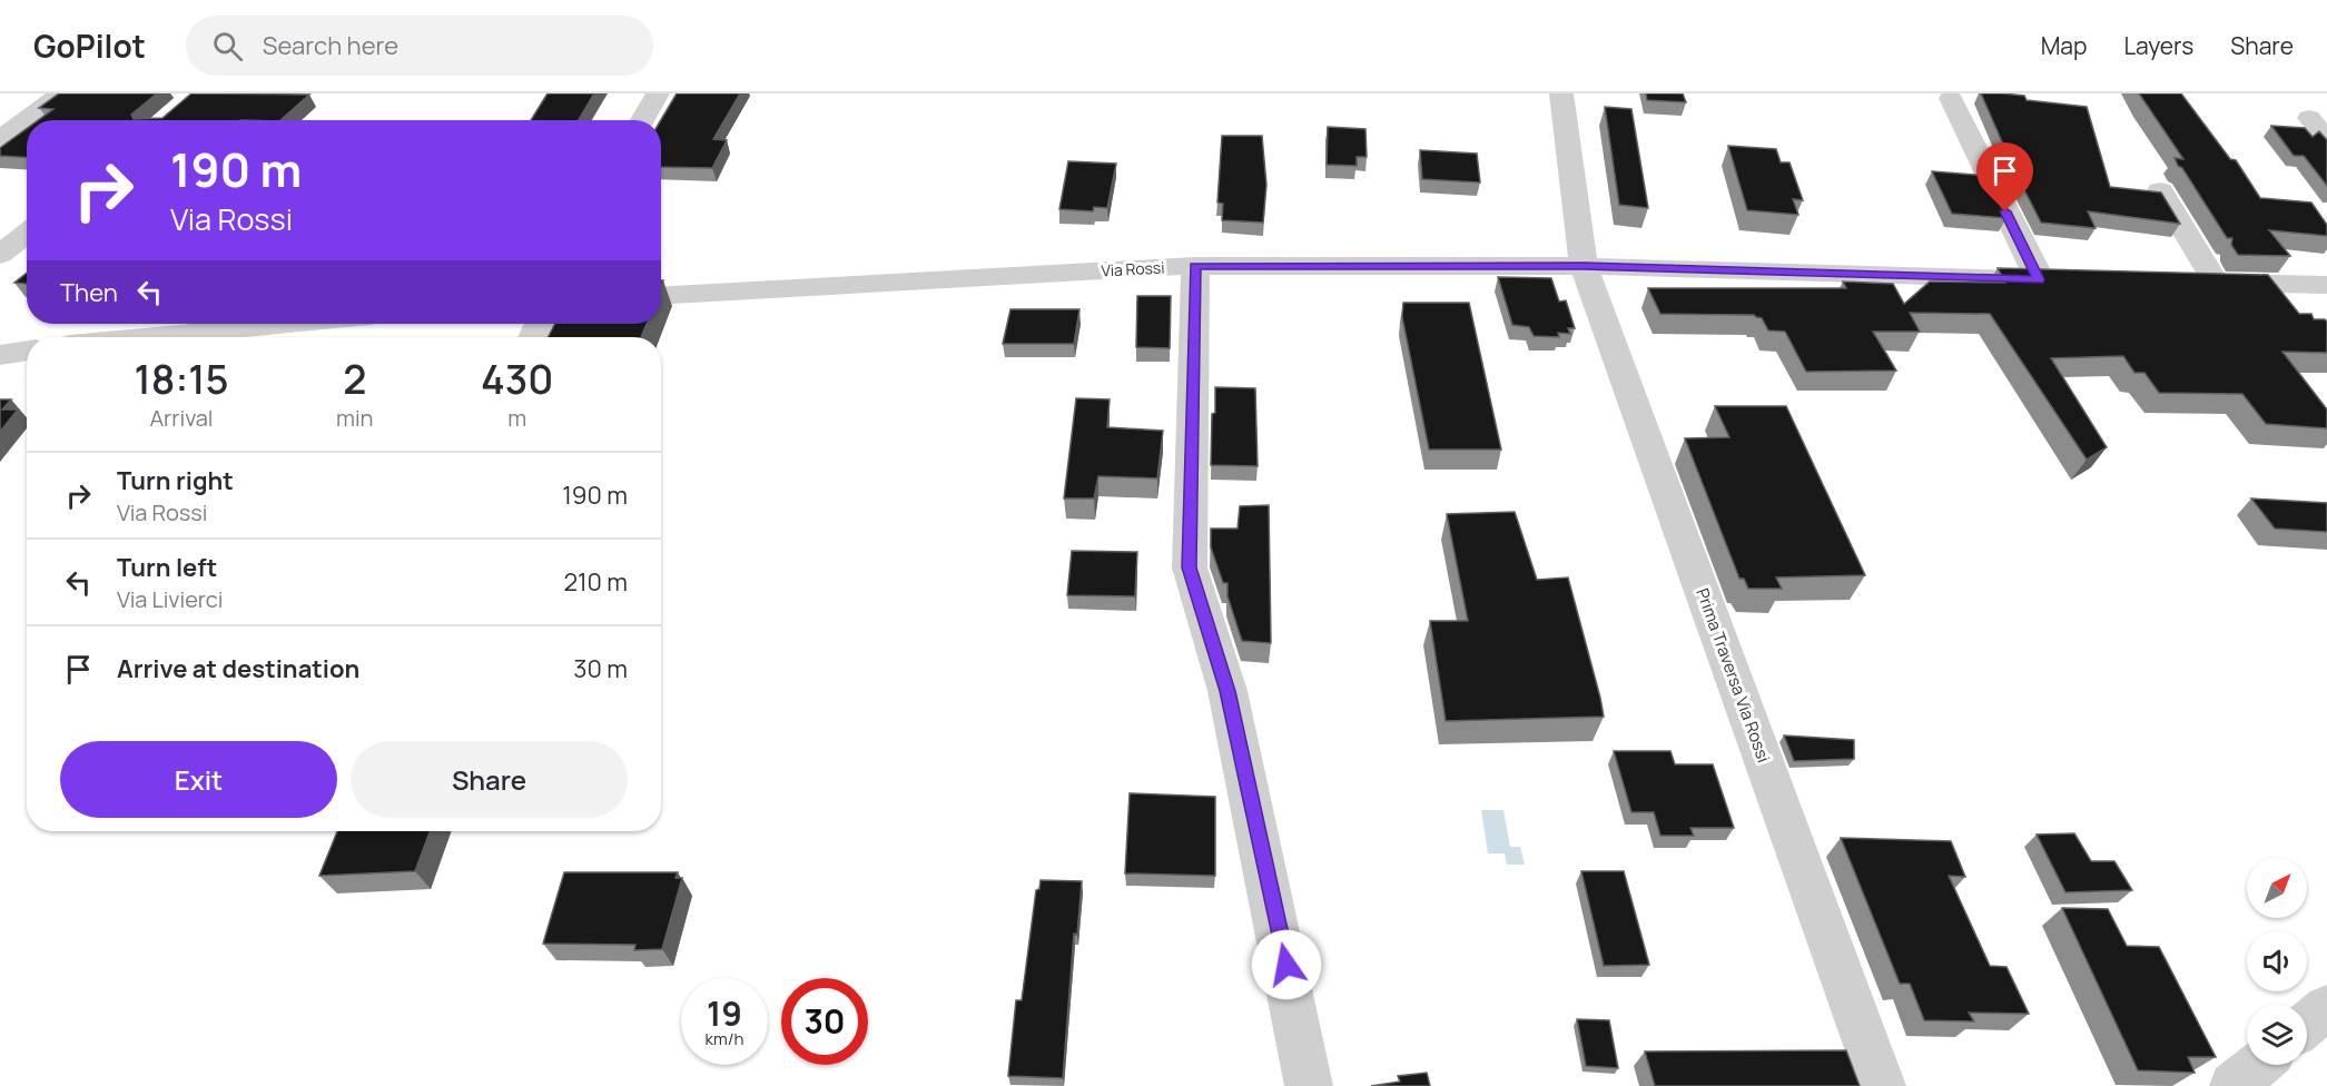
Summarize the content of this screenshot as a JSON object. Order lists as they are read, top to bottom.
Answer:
{
  "streets": {
    "street": ["Via Rossi", "Prima Traversa Via Rossi"]
  },
  "crossings": [
    ["Via Rossi", "Prima Traversa Via Rossi"]
  ],
  "north": "top right",
  "page": {
    "header": "GoPilot",
    "search": "Search here",
    "nav": ["Map", "Layers", "Share"],
    "turn": ["190 m", "Via Rossi"],
    "then": "Then",
    "eta": [
      "18:15",
      "Arrival",
      "2",
      "min",
      "430",
      "m"
    ],
    "list": [
      {
        "name": "Turn right",
        "note": "Via Rossi",
        "value": "190 m"
      },
      {
        "name": "Turn left",
        "note": "Via Livierci",
        "value": "210 m"
      },
      {
        "name": "Arrive at destination",
        "value": "30 m"
      }
    ],
    "buttons": ["Exit", "Share"],
    "speed": "19 km/h",
    "limit": "30"
  }
}
